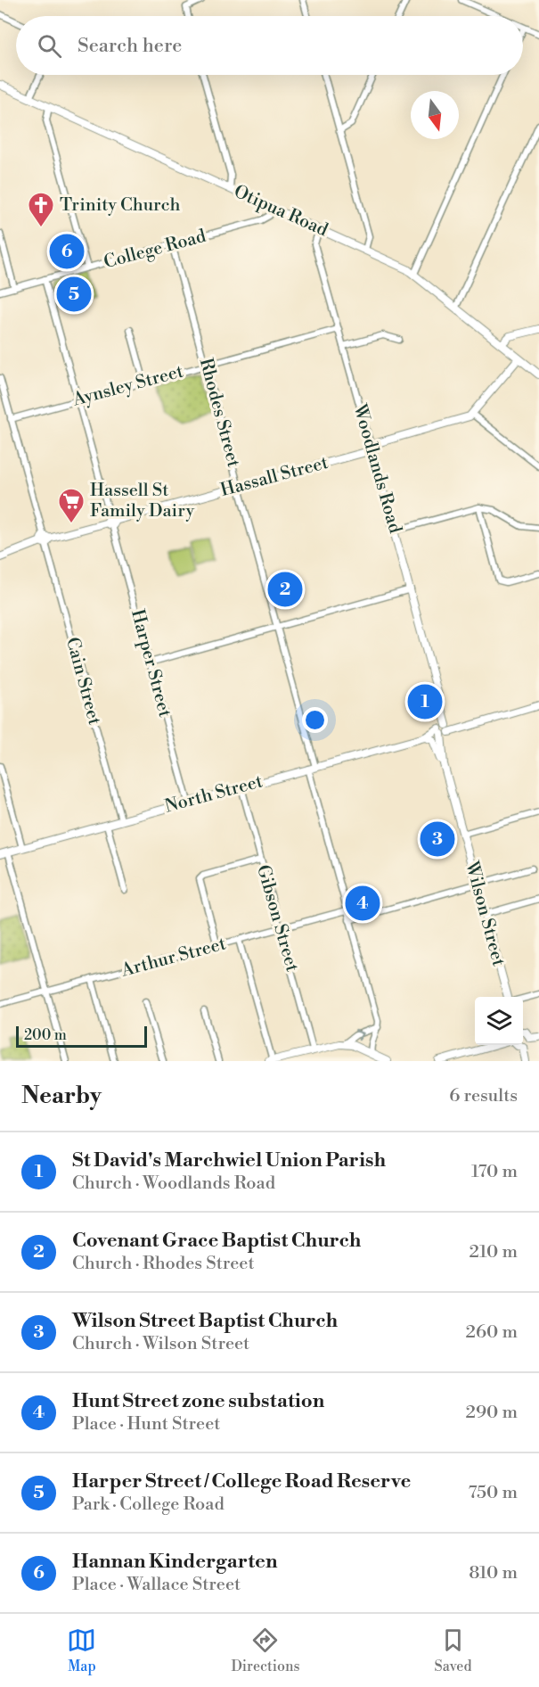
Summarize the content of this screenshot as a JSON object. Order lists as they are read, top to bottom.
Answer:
{
  "streets": {
    "street": [
      "Otipua Road",
      "College Road",
      "Aynsley Street",
      "Rhodes Street",
      "Woodlands Road",
      "Hassall Street",
      "Harper Street",
      "Cain Street",
      "North Street",
      "Wilson Street",
      "Gibson Street",
      "Arthur Street"
    ]
  },
  "crossings": [
    ["Otipua Road", "College Road"],
    ["Otipua Road", "Woodlands Road"],
    ["College Road", "Rhodes Street"],
    ["College Road", "Harper Street"],
    ["Aynsley Street", "Rhodes Street"],
    ["Aynsley Street", "Woodlands Road"],
    ["Aynsley Street", "Harper Street"],
    ["Aynsley Street", "Cain Street"],
    ["Rhodes Street", "Hassall Street"],
    ["Rhodes Street", "North Street"],
    ["Rhodes Street", "Arthur Street"],
    ["Woodlands Road", "Hassall Street"],
    ["Woodlands Road", "North Street"],
    ["Woodlands Road", "Wilson Street"],
    ["Hassall Street", "Harper Street"],
    ["Hassall Street", "Cain Street"],
    ["Harper Street", "North Street"],
    ["Cain Street", "North Street"],
    ["North Street", "Wilson Street"],
    ["North Street", "Gibson Street"],
    ["Gibson Street", "Arthur Street"]
  ],
  "places": {
    "church": ["Trinity Church"],
    "supermarket": ["Hassell St Family Dairy"]
  },
  "scale_bar": "200 m",
  "north": "bottom",
  "page": {
    "search": "Search here",
    "pins": [
      "6",
      "5",
      "2",
      "1",
      "3",
      "4"
    ],
    "scale": "200 m",
    "heading": ["Nearby", "6 results"],
    "list": [
      {
        "mark": "1",
        "name": "St David's Marchwiel Union Parish",
        "note": "Church · Woodlands Road",
        "value": "170 m"
      },
      {
        "mark": "2",
        "name": "Covenant Grace Baptist Church",
        "note": "Church · Rhodes Street",
        "value": "210 m"
      },
      {
        "mark": "3",
        "name": "Wilson Street Baptist Church",
        "note": "Church · Wilson Street",
        "value": "260 m"
      },
      {
        "mark": "4",
        "name": "Hunt Street zone substation",
        "note": "Place · Hunt Street",
        "value": "290 m"
      },
      {
        "mark": "5",
        "name": "Harper Street / College Road Reserve",
        "note": "Park · College Road",
        "value": "750 m"
      },
      {
        "mark": "6",
        "name": "Hannan Kindergarten",
        "note": "Place · Wallace Street",
        "value": "810 m"
      }
    ],
    "nav": ["Map", "Directions", "Saved"]
  }
}
